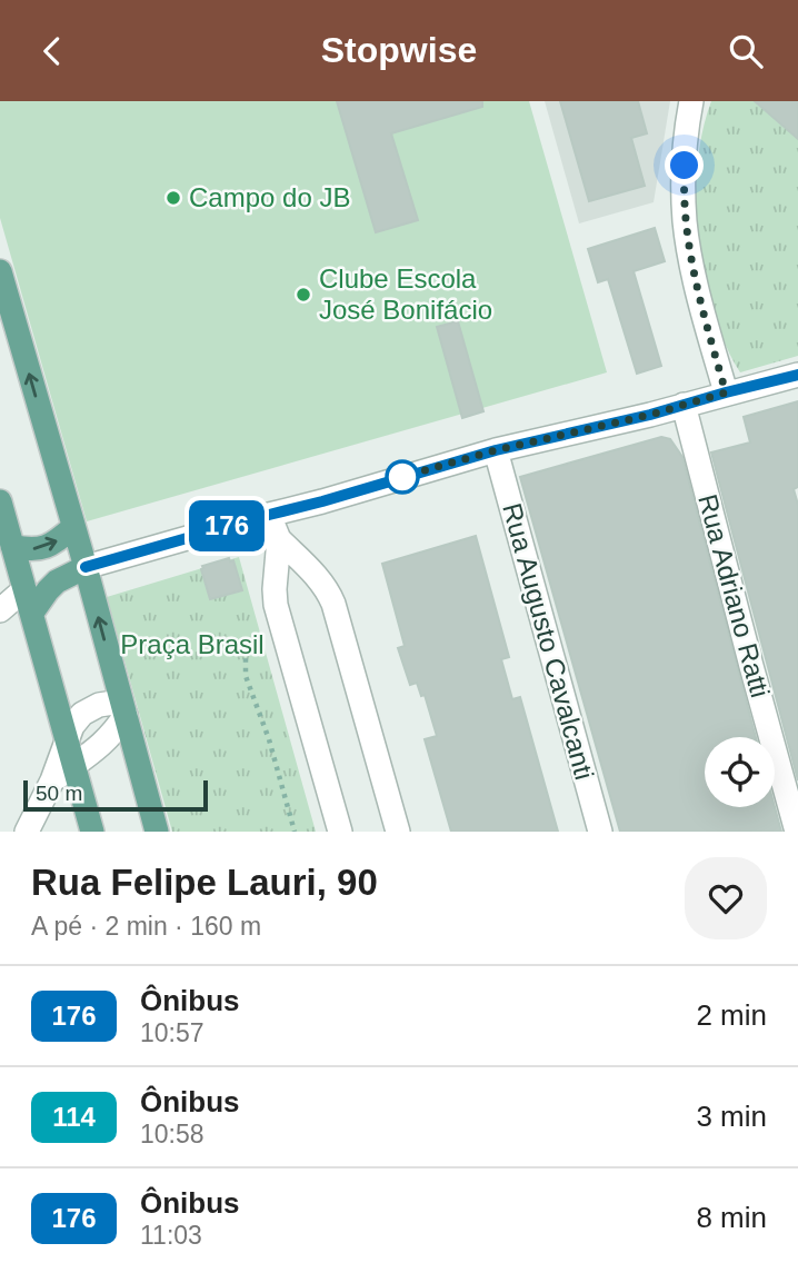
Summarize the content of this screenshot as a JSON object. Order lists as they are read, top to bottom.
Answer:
{
  "streets": {
    "street": ["Rua Adriano Ratti", "Rua Augusto Cavalcanti"]
  },
  "parks": ["Praça Brasil"],
  "places": ["Campo do JB", "Clube Escola José Bonifácio"],
  "lines": ["bus line 176"],
  "scale_bar": "50 m",
  "page": {
    "header": "Stopwise",
    "on_map": "176",
    "scale": "50 m",
    "heading": ["Rua Felipe Lauri, 90", "A pé · 2 min · 160 m"],
    "list": [
      {
        "mark": "176",
        "name": "Ônibus",
        "note": "10:57",
        "value": "2 min"
      },
      {
        "mark": "114",
        "name": "Ônibus",
        "note": "10:58",
        "value": "3 min"
      },
      {
        "mark": "176",
        "name": "Ônibus",
        "note": "11:03",
        "value": "8 min"
      }
    ]
  }
}
